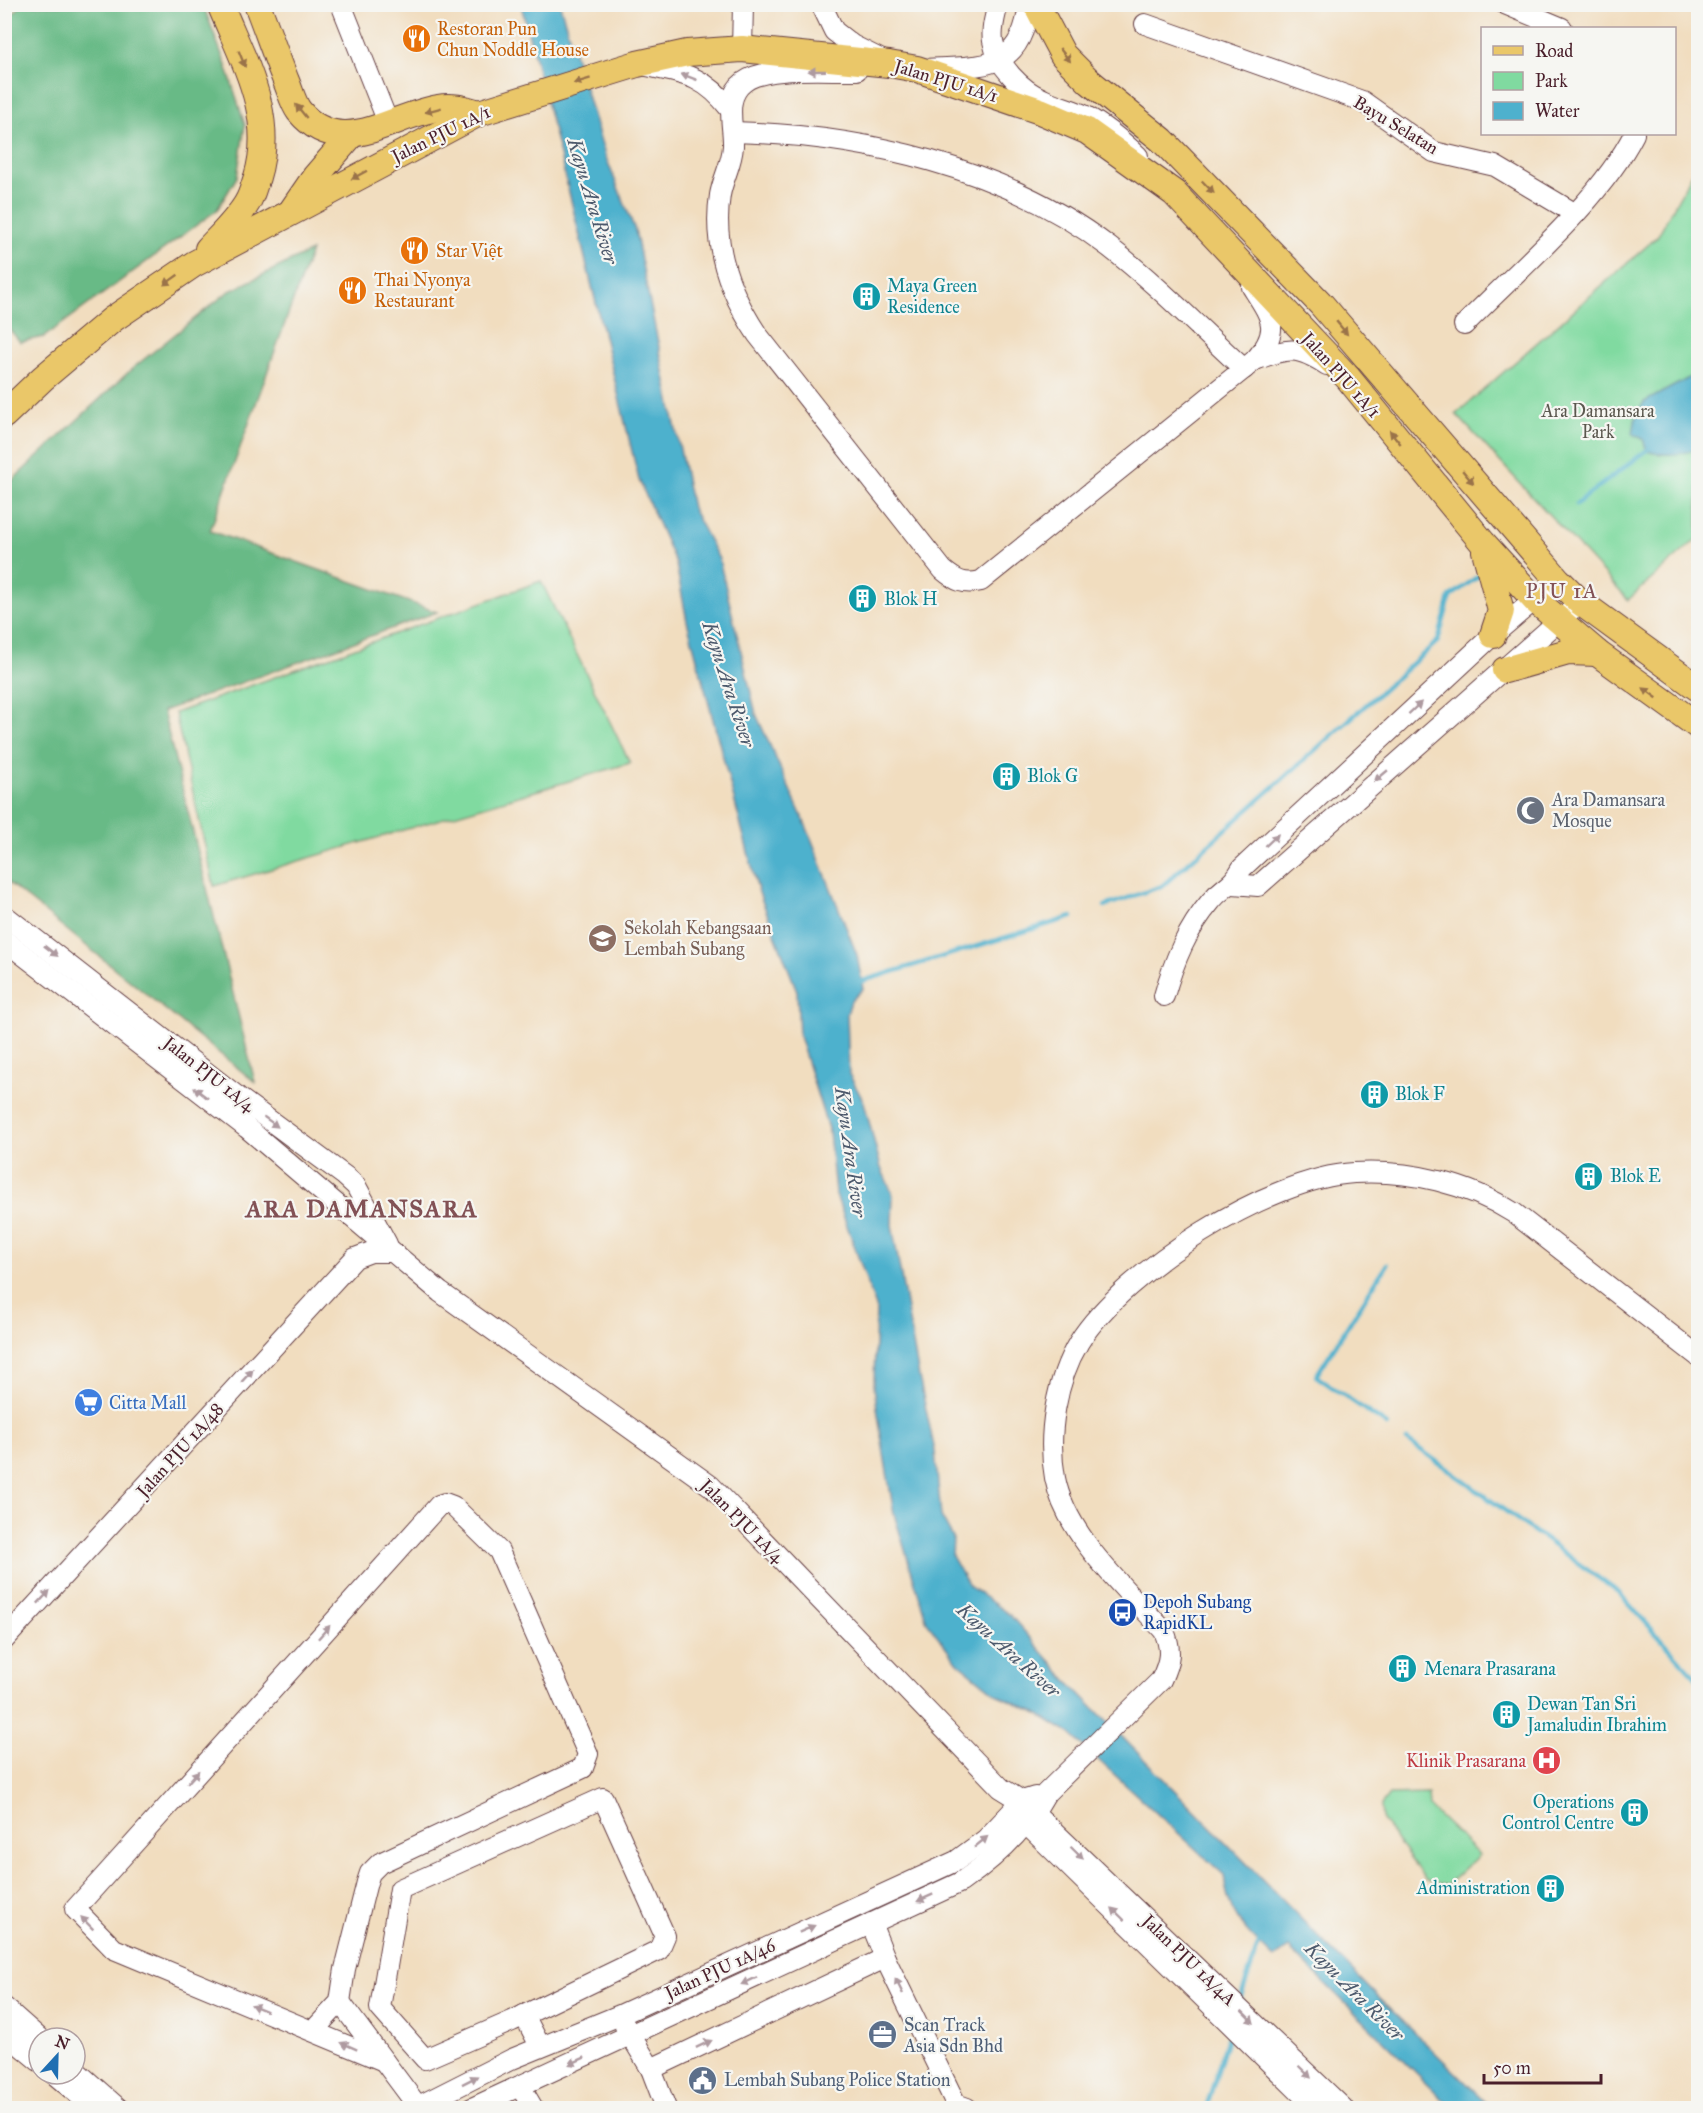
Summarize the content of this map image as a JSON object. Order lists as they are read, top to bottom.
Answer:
{
  "streets": {
    "main road": ["Jalan PJU 1A/1"],
    "street": [
      "Bayu Selatan",
      "Jalan PJU 1A/4",
      "Jalan PJU 1A/48",
      "Jalan PJU 1A/4A",
      "Jalan PJU 1A/46"
    ]
  },
  "crossings": [
    ["Jalan PJU 1A/4", "Jalan PJU 1A/4A"],
    ["Jalan PJU 1A/4", "Jalan PJU 1A/46"],
    ["Jalan PJU 1A/4A", "Jalan PJU 1A/46"]
  ],
  "one_way": ["Jalan PJU 1A/48"],
  "districts": ["PJU 1A", "ARA DAMANSARA"],
  "water": ["Kayu Ara River"],
  "parks": ["Ara Damansara Park"],
  "places": {
    "restaurant": ["Restoran Pun Chun Noddle House", "Star Việt", "Thai Nyonya Restaurant"],
    "building": [
      "Maya Green Residence",
      "Blok H",
      "Blok G",
      "Blok F",
      "Blok E",
      "Menara Prasarana",
      "Dewan Tan Sri Jamaludin Ibrahim",
      "Operations Control Centre",
      "Administration"
    ],
    "mosque": ["Ara Damansara Mosque"],
    "school or university": ["Sekolah Kebangsaan Lembah Subang"],
    "supermarket": ["Citta Mall"],
    "bus stop": ["Depoh Subang RapidKL"],
    "hospital": ["Klinik Prasarana"],
    "office": ["Scan Track Asia Sdn Bhd"],
    "public building": ["Lembah Subang Police Station"]
  },
  "legend": ["Road", "Park", "Water"],
  "scale_bar": "50 m",
  "north": "top"
}
